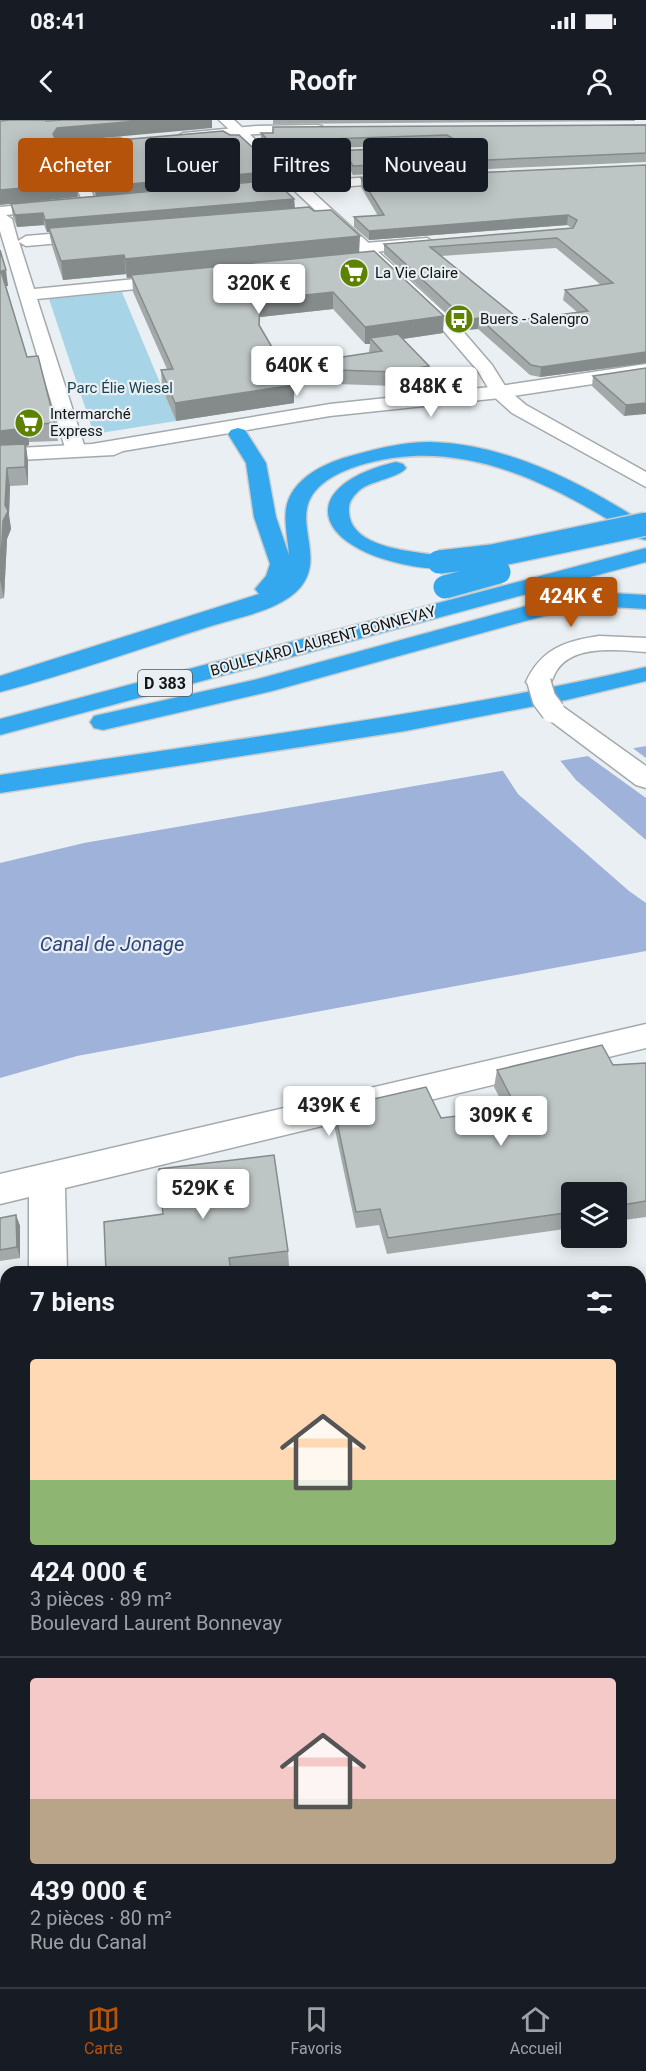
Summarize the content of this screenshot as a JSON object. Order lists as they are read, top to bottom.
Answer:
{
  "streets": {
    "highway": ["BOULEVARD LAURENT BONNEVAY", "D 383"]
  },
  "water": ["Canal de Jonage"],
  "parks": ["Parc Élie Wiesel"],
  "places": {
    "supermarket": ["La Vie Claire", "Intermarché Express"],
    "bus stop": ["Buers - Salengro"]
  },
  "page": {
    "status": "08:41",
    "header": "Roofr",
    "chip": [
      "Acheter",
      "Louer",
      "Filtres",
      "Nouveau"
    ],
    "price": [
      "320K €",
      "640K €",
      "848K €",
      "424K €",
      "439K €",
      "309K €",
      "529K €"
    ],
    "heading": "7 biens",
    "list": [
      {
        "name": "424 000 €",
        "note": "3 pièces · 89 m² · Boulevard Laurent Bonnevay"
      },
      {
        "name": "439 000 €",
        "note": "2 pièces · 80 m² · Rue du Canal"
      }
    ],
    "tabs": ["Carte", "Favoris", "Accueil"]
  }
}
